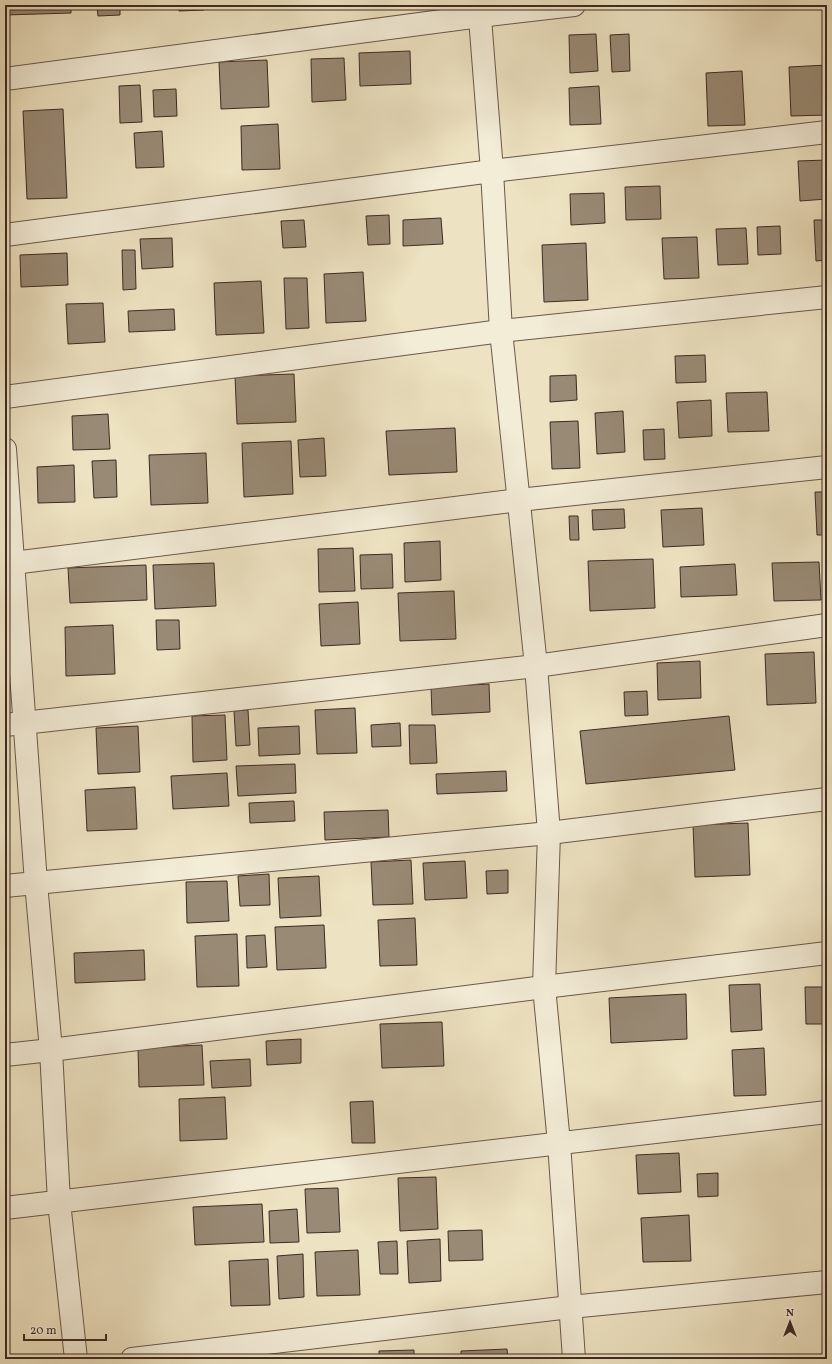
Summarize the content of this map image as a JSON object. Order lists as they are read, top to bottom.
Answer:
{
  "scale_bar": "20 m",
  "north": "top"
}
